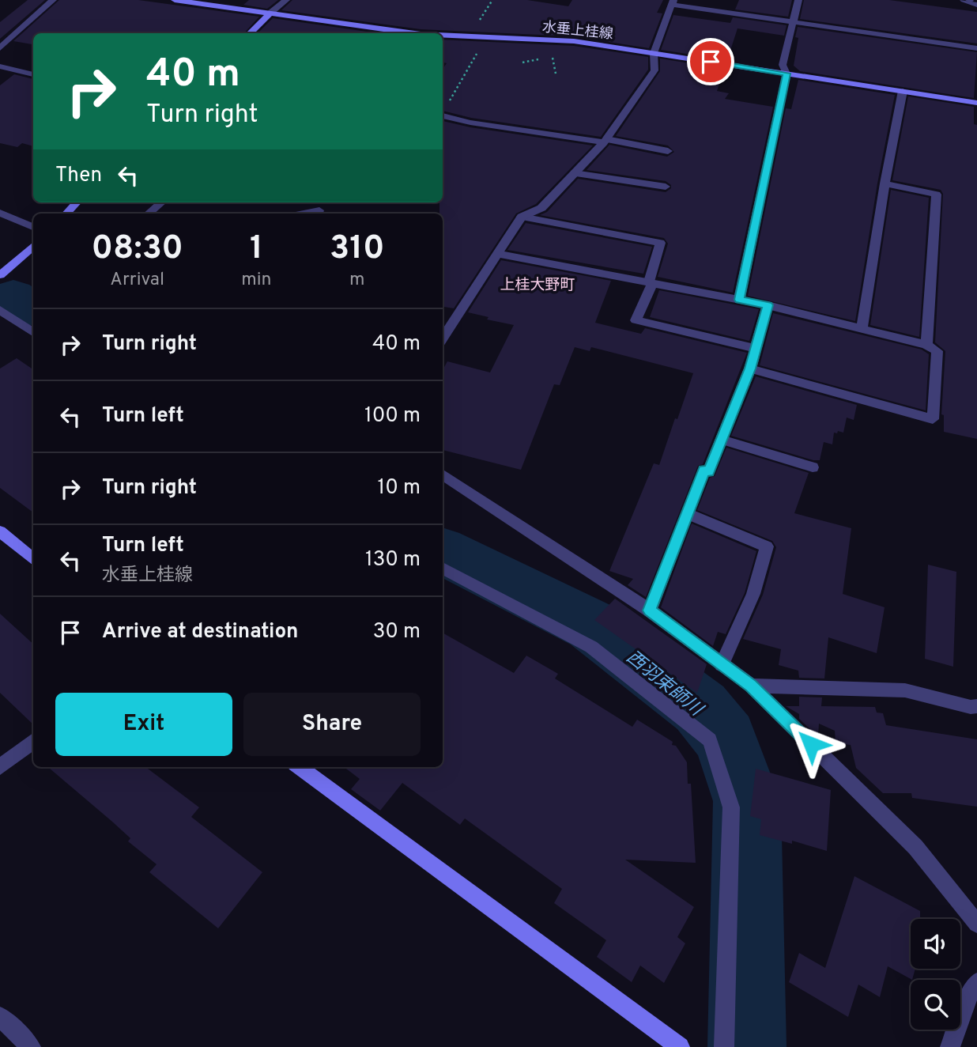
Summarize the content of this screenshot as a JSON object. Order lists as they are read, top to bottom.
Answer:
{
  "streets": {
    "main road": ["水垂上桂線"]
  },
  "districts": ["上桂大野町"],
  "water": ["西羽束師川"],
  "page": {
    "turn": ["40 m", "Turn right"],
    "then": "Then",
    "eta": [
      "08:30",
      "Arrival",
      "1",
      "min",
      "310",
      "m"
    ],
    "list": [
      {
        "name": "Turn right",
        "value": "40 m"
      },
      {
        "name": "Turn left",
        "value": "100 m"
      },
      {
        "name": "Turn right",
        "value": "10 m"
      },
      {
        "name": "Turn left",
        "note": "水垂上桂線",
        "value": "130 m"
      },
      {
        "name": "Arrive at destination",
        "value": "30 m"
      }
    ],
    "buttons": ["Exit", "Share"]
  }
}
